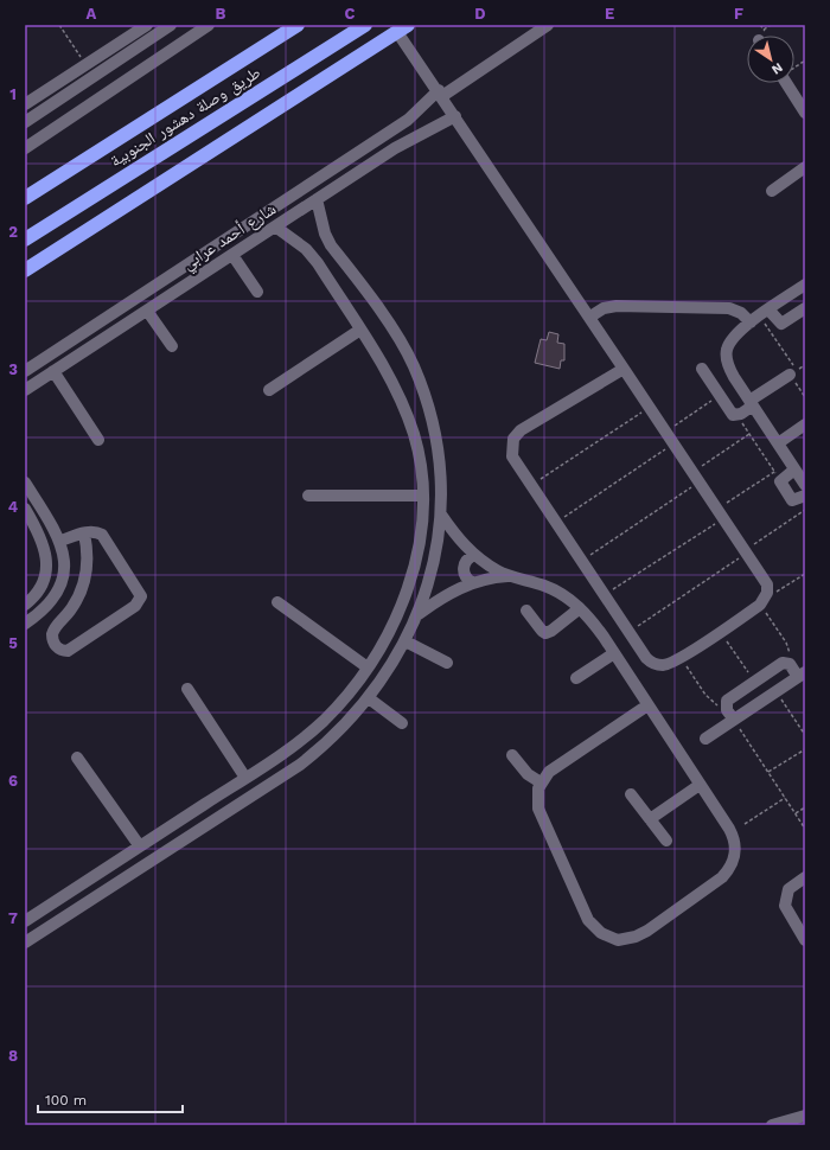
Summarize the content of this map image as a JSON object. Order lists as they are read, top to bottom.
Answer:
{
  "streets": {
    "highway": ["طريق وصلة دهشور الجنوبية"],
    "street": ["شارع أحمد عرابي"]
  },
  "scale_bar": "100 m",
  "north": "bottom right",
  "grid": {
    "columns": [
      "A",
      "B",
      "C",
      "D",
      "E",
      "F"
    ],
    "rows": [
      "1",
      "2",
      "3",
      "4",
      "5",
      "6",
      "7",
      "8"
    ]
  }
}
